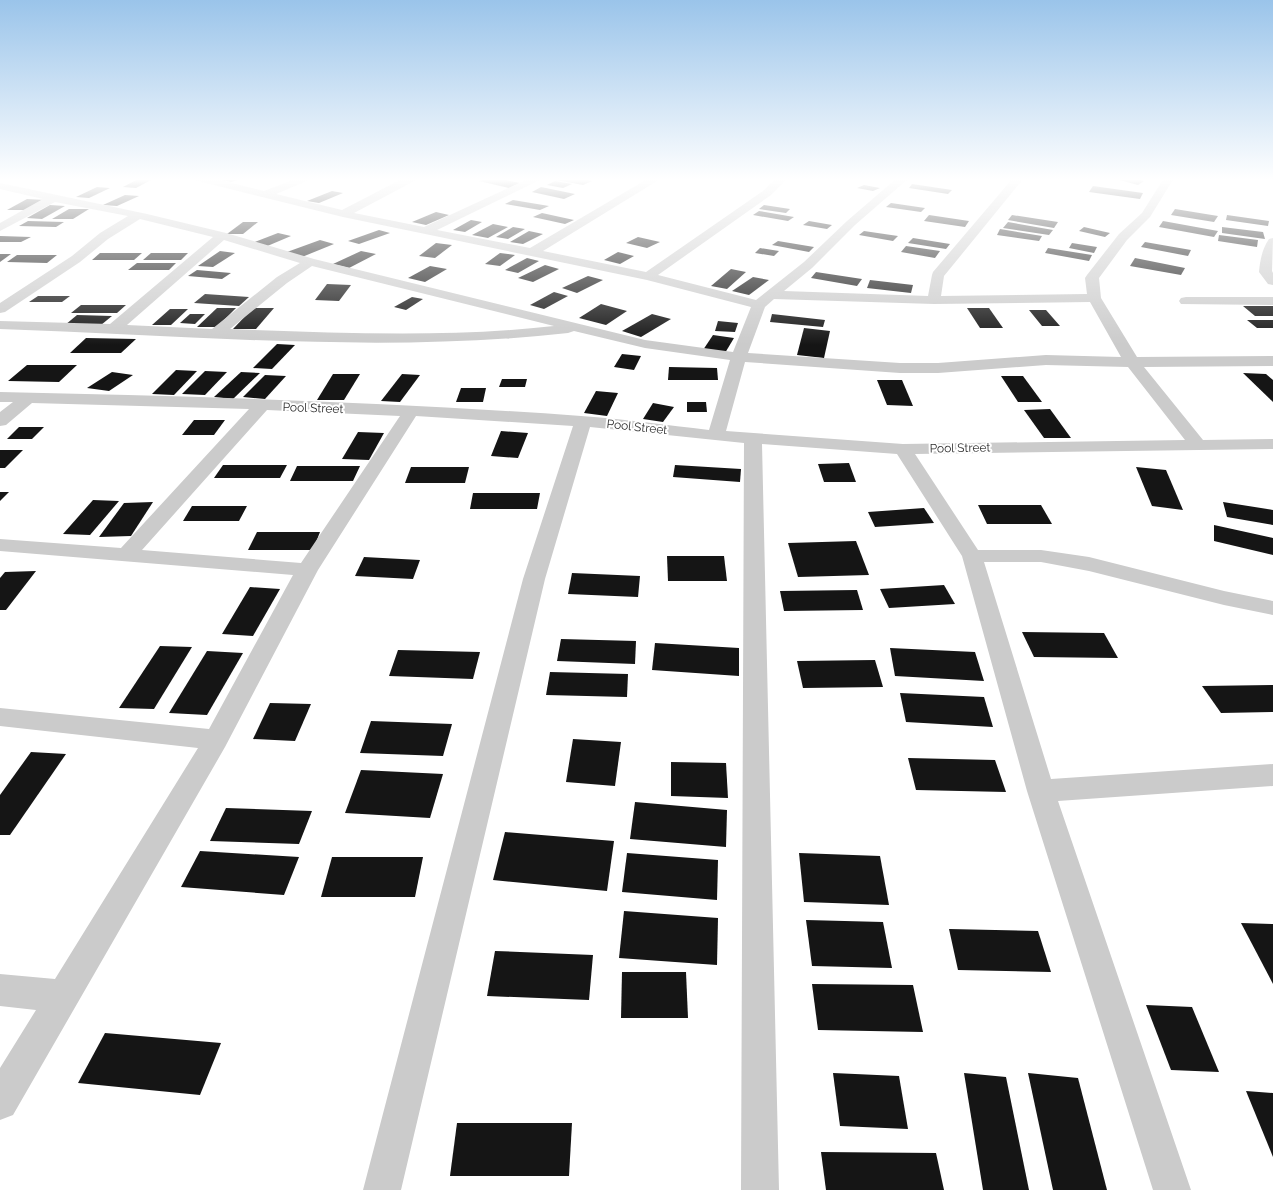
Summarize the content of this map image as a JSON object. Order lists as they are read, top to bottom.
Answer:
{
  "streets": {
    "street": ["Pool Street"]
  }
}
